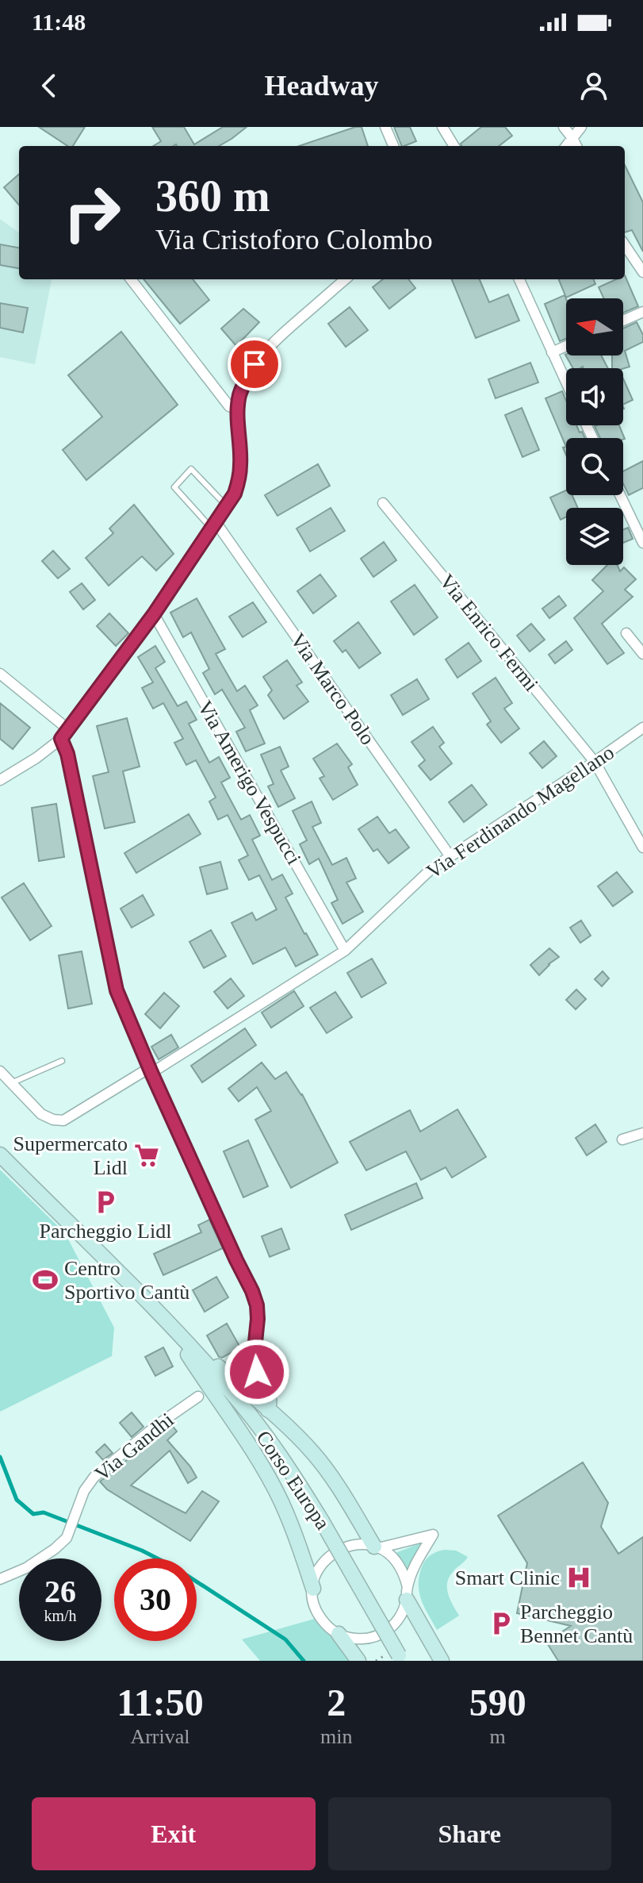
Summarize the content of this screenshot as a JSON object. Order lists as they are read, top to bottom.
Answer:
{
  "streets": {
    "main road": ["Corso Europa"],
    "street": [
      "Via Enrico Fermi",
      "Via Marco Polo",
      "Via Amerigo Vespucci",
      "Via Ferdinando Magellano",
      "Via Gandhi"
    ]
  },
  "crossings": [
    ["Via Enrico Fermi", "Via Ferdinando Magellano"],
    ["Via Marco Polo", "Via Ferdinando Magellano"],
    ["Via Amerigo Vespucci", "Via Ferdinando Magellano"]
  ],
  "places": {
    "supermarket": ["Supermercato Lidl"],
    "parking": ["Parcheggio Lidl", "Parcheggio Bennet Cantù"],
    "sports": ["Centro Sportivo Cantù"],
    "hospital": ["Smart Clinic"]
  },
  "north": "left",
  "page": {
    "status": "11:48",
    "header": "Headway",
    "turn": ["360 m", "Via Cristoforo Colombo"],
    "speed": "26 km/h",
    "limit": "30",
    "eta": [
      "11:50",
      "Arrival",
      "2",
      "min",
      "590",
      "m"
    ],
    "buttons": ["Exit", "Share"]
  }
}
